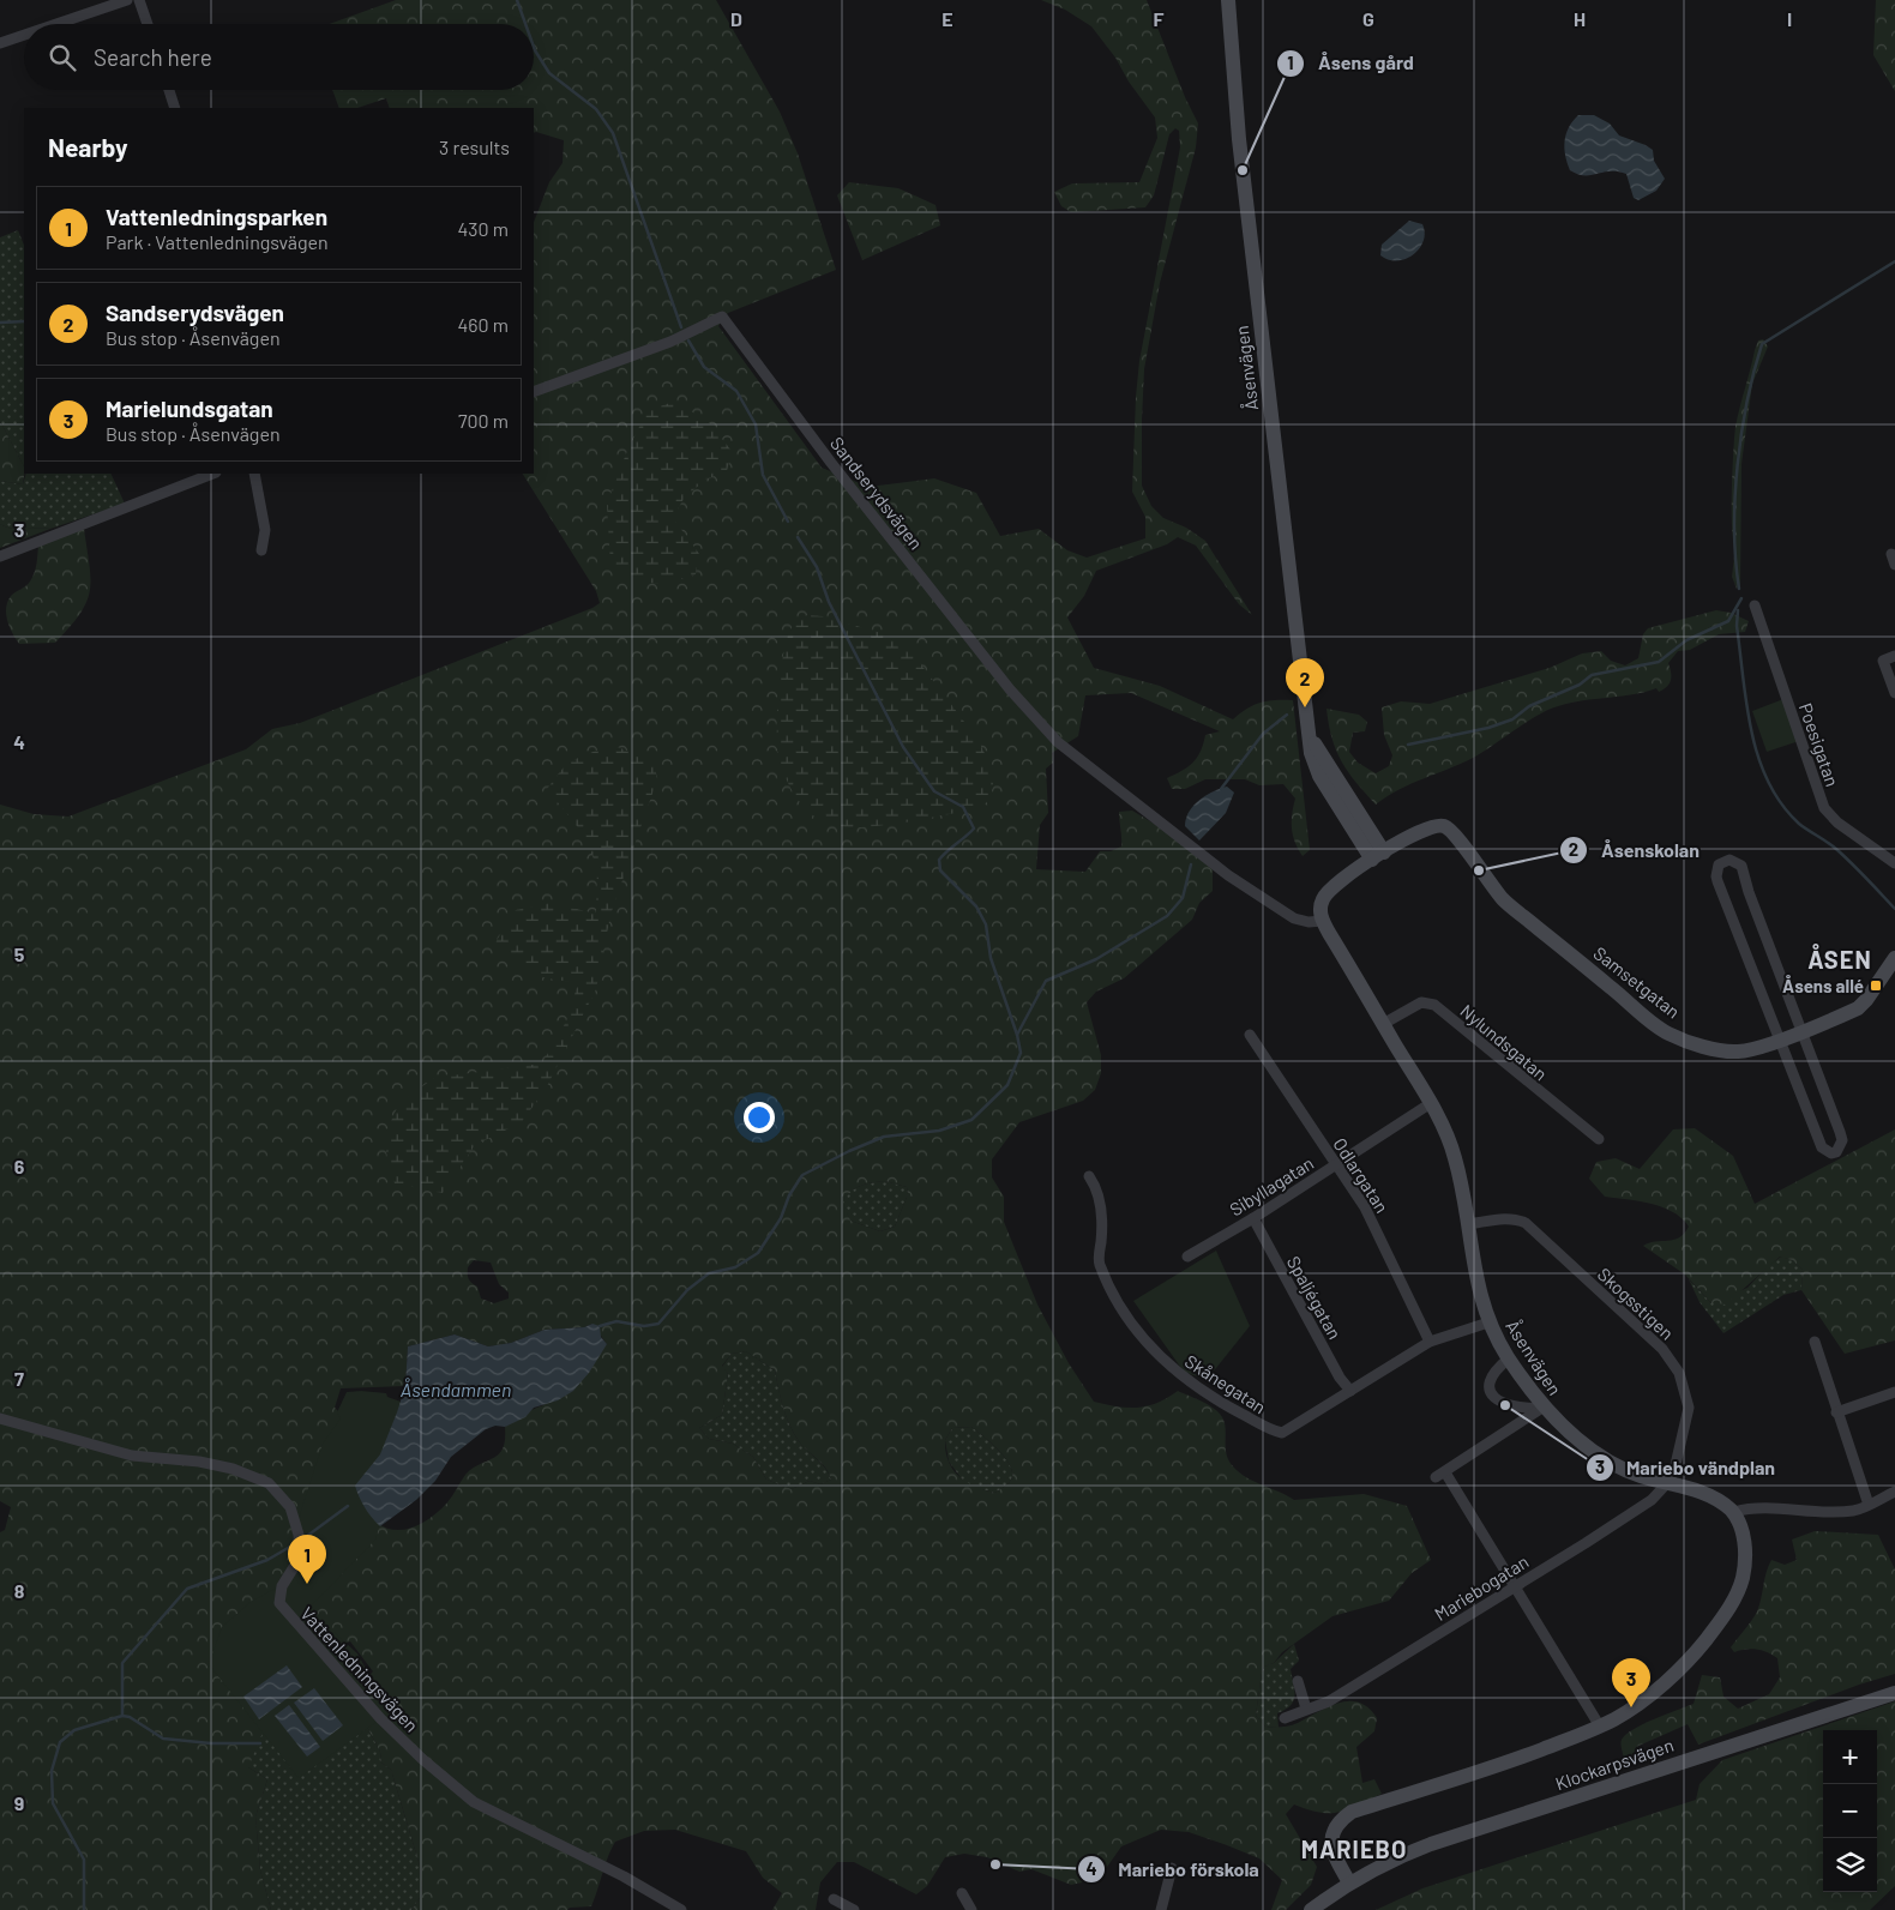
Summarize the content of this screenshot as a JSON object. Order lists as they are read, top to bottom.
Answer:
{
  "streets": {
    "street": [
      "Åsenvägen",
      "Sandserydsvägen",
      "Poesigatan",
      "Samsetgatan",
      "Nylundsgatan",
      "Odlargatan",
      "Sibyllagatan",
      "Spaljégatan",
      "Skogsstigen",
      "Skånegatan",
      "Mariebogatan",
      "Vattenledningsvägen",
      "Klockarpsvägen"
    ]
  },
  "crossings": [
    ["Åsenvägen", "Sandserydsvägen"],
    ["Åsenvägen", "Samsetgatan"],
    ["Åsenvägen", "Nylundsgatan"],
    ["Åsenvägen", "Sibyllagatan"],
    ["Åsenvägen", "Skogsstigen"],
    ["Åsenvägen", "Skånegatan"],
    ["Åsenvägen", "Mariebogatan"],
    ["Odlargatan", "Sibyllagatan"],
    ["Odlargatan", "Skånegatan"],
    ["Sibyllagatan", "Spaljégatan"],
    ["Spaljégatan", "Skånegatan"],
    ["Skogsstigen", "Mariebogatan"]
  ],
  "districts": ["ÅSEN", "MARIEBO"],
  "water": ["Åsendammen"],
  "places": {
    "other": [
      "Åsens gård",
      "Åsenskolan",
      "Mariebo vändplan",
      "Mariebo förskola"
    ],
    "transit": ["Åsens allé"]
  },
  "page": {
    "search": "Search here",
    "heading": ["Nearby", "3 results"],
    "list": [
      {
        "mark": "1",
        "name": "Vattenledningsparken",
        "note": "Park · Vattenledningsvägen",
        "value": "430 m"
      },
      {
        "mark": "2",
        "name": "Sandserydsvägen",
        "note": "Bus stop · Åsenvägen",
        "value": "460 m"
      },
      {
        "mark": "3",
        "name": "Marielundsgatan",
        "note": "Bus stop · Åsenvägen",
        "value": "700 m"
      }
    ],
    "pins": ["2", "1", "3"],
    "map_buttons": ["+", "−"]
  },
  "grid": {
    "columns": [
      "D",
      "E",
      "F",
      "G",
      "H",
      "I"
    ],
    "rows": [
      "3",
      "4",
      "5",
      "6",
      "7",
      "8",
      "9"
    ]
  }
}
